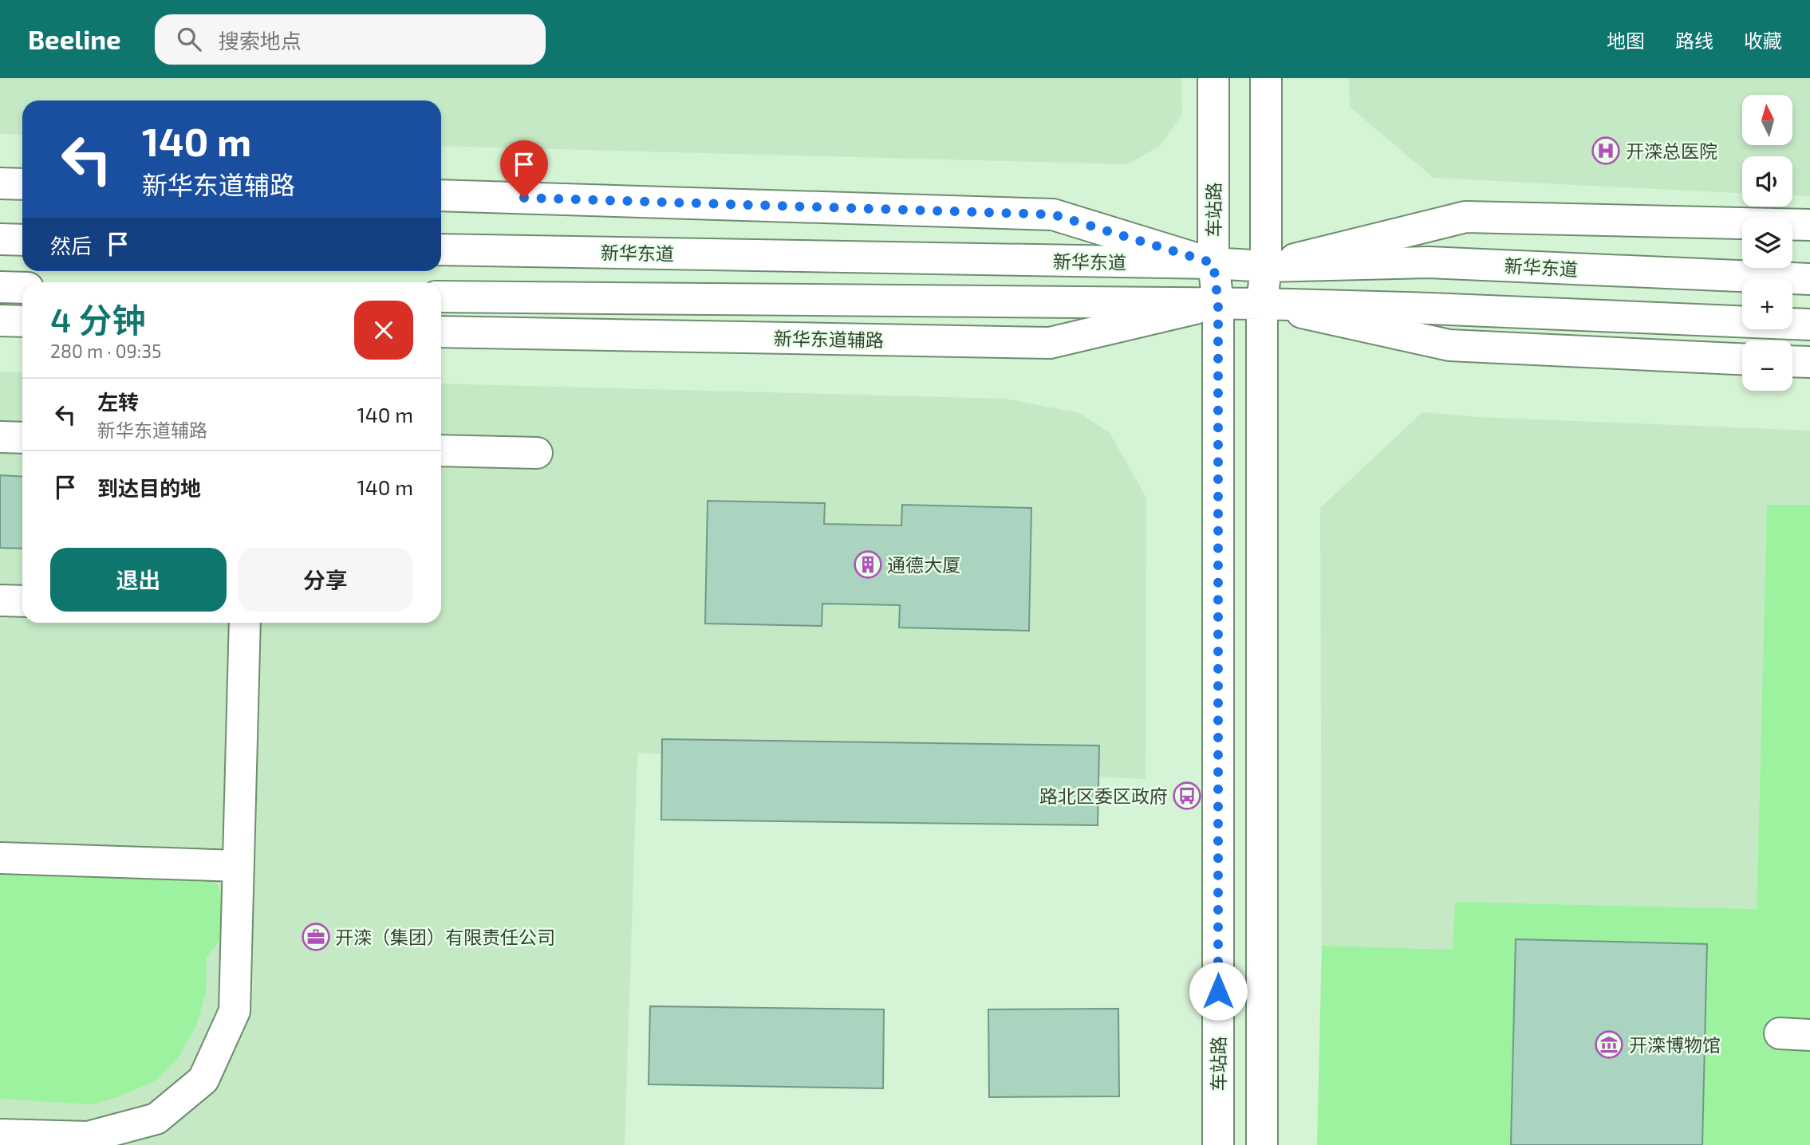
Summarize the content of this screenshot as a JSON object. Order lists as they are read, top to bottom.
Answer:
{
  "streets": {
    "main road": ["车站路", "新华东道", "新华东道辅路"]
  },
  "crossings": [
    ["车站路", "新华东道"],
    ["车站路", "新华东道辅路"]
  ],
  "places": {
    "hospital": ["开滦总医院"],
    "building": ["通德大厦"],
    "bus stop": ["路北区委区政府"],
    "office": ["开滦（集团）有限责任公司"],
    "museum": ["开滦博物馆"]
  },
  "north": "top",
  "page": {
    "header": "Beeline",
    "search": "搜索地点",
    "nav": ["地图", "路线", "收藏"],
    "map_buttons": ["+", "−"],
    "turn": ["140 m", "新华东道辅路"],
    "then": "然后",
    "heading": ["4 分钟", "280 m · 09:35"],
    "list": [
      {
        "name": "左转",
        "note": "新华东道辅路",
        "value": "140 m"
      },
      {
        "name": "到达目的地",
        "value": "140 m"
      }
    ],
    "buttons": ["退出", "分享"]
  }
}
